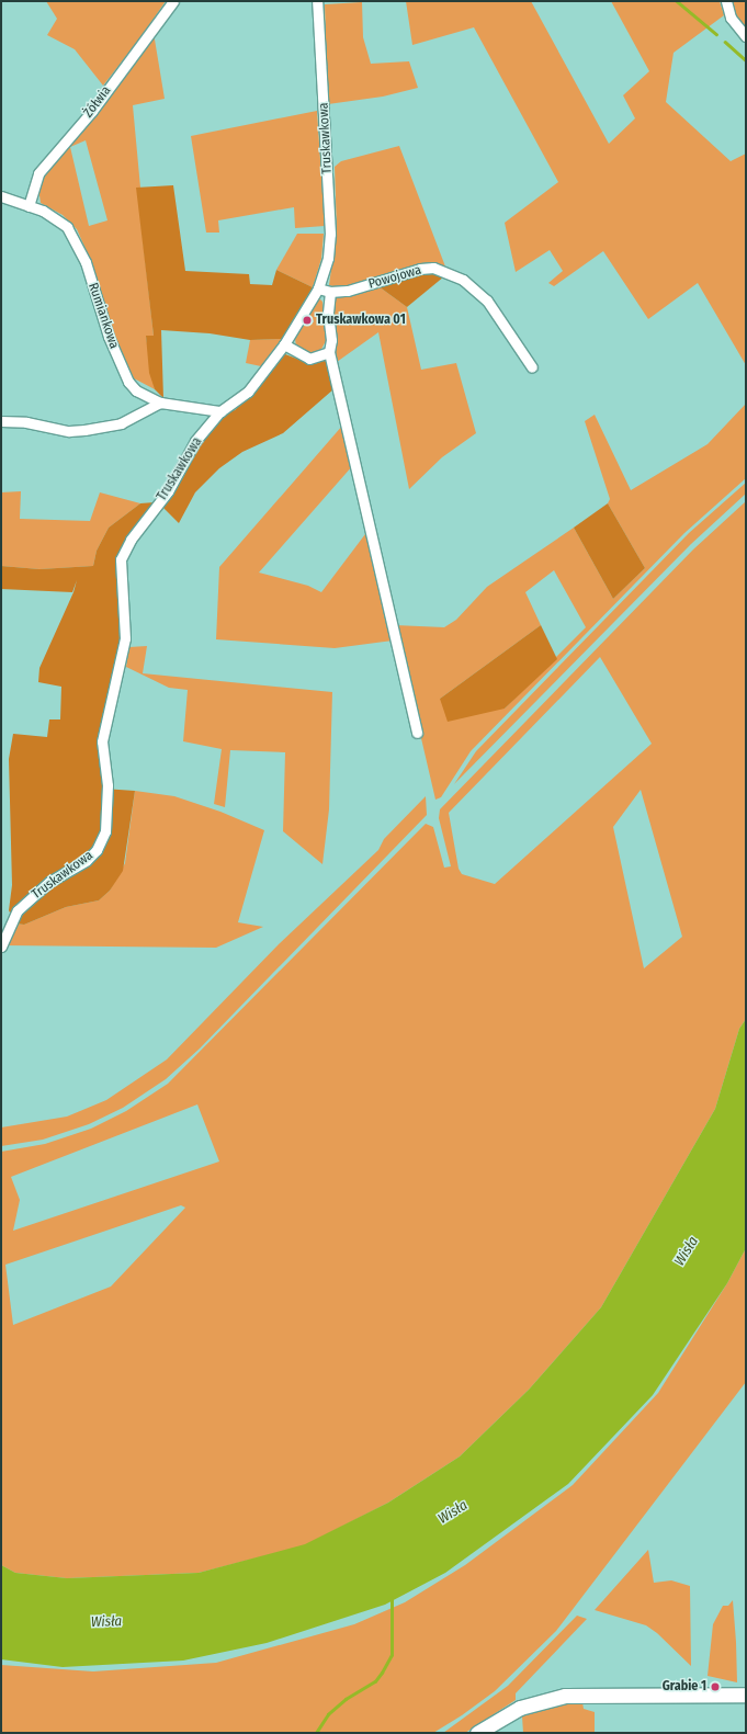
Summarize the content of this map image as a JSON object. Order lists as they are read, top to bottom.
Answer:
{
  "streets": {
    "street": [
      "Żółwia",
      "Truskawkowa",
      "Powojowa",
      "Rumiankowa"
    ]
  },
  "crossings": [
    ["Żółwia", "Rumiankowa"],
    ["Truskawkowa", "Powojowa"],
    ["Truskawkowa", "Rumiankowa"]
  ],
  "water": ["Wisła"],
  "places": ["Truskawkowa 01", "Grabie 1"]
}
